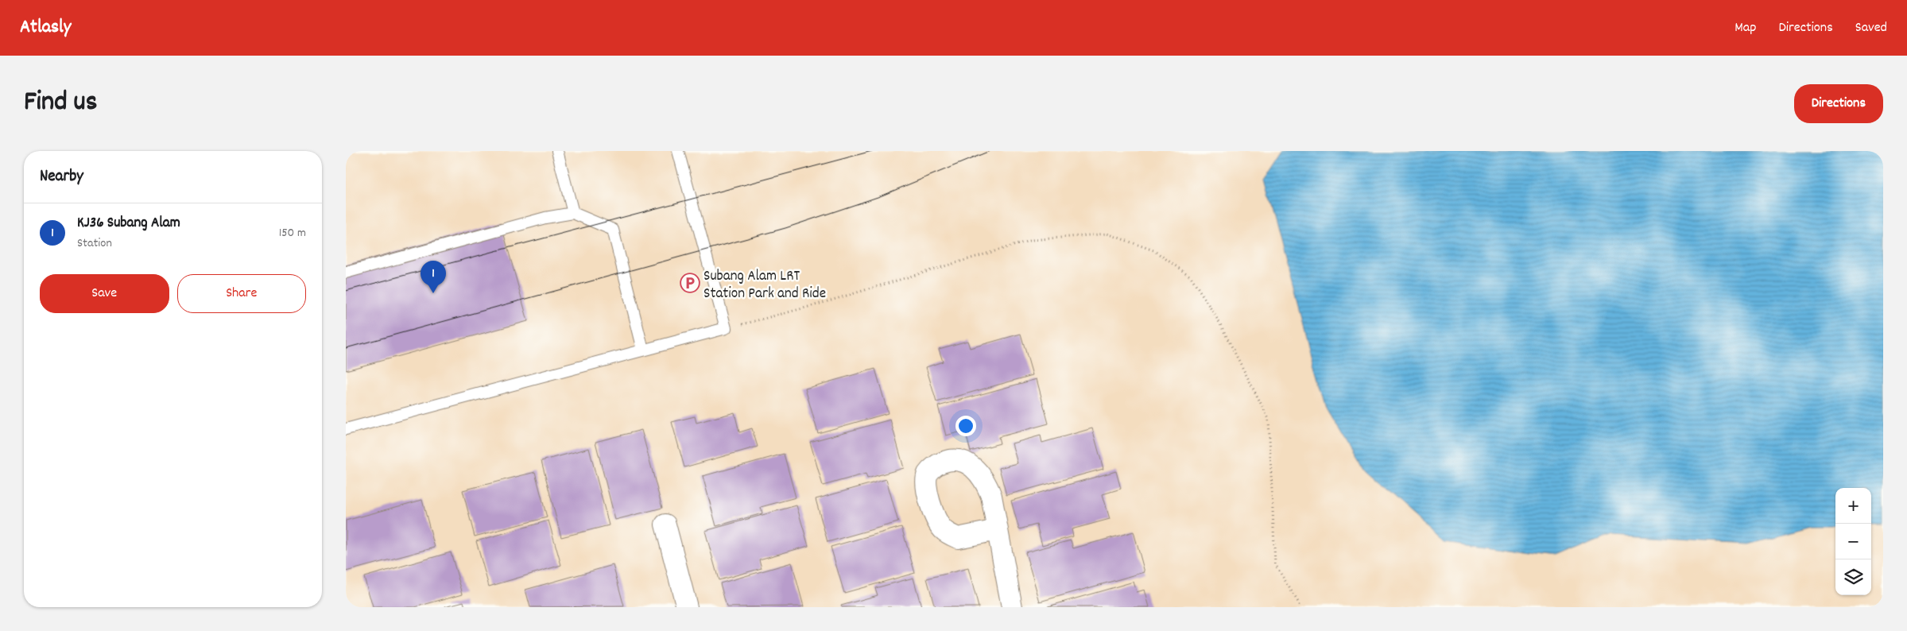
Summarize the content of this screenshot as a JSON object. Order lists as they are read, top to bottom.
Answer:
{
  "places": {
    "parking": ["Subang Alam LRT Station Park and Ride"]
  },
  "page": {
    "header": "Atlasly",
    "nav": ["Map", "Directions", "Saved"],
    "title": "Find us",
    "buttons": [
      "Directions",
      ["Save", "Share"]
    ],
    "heading": "Nearby",
    "list": [
      {
        "mark": "1",
        "name": "KJ36 Subang Alam",
        "note": "Station",
        "value": "150 m"
      }
    ],
    "pins": "1",
    "map_buttons": ["+", "−"]
  }
}
